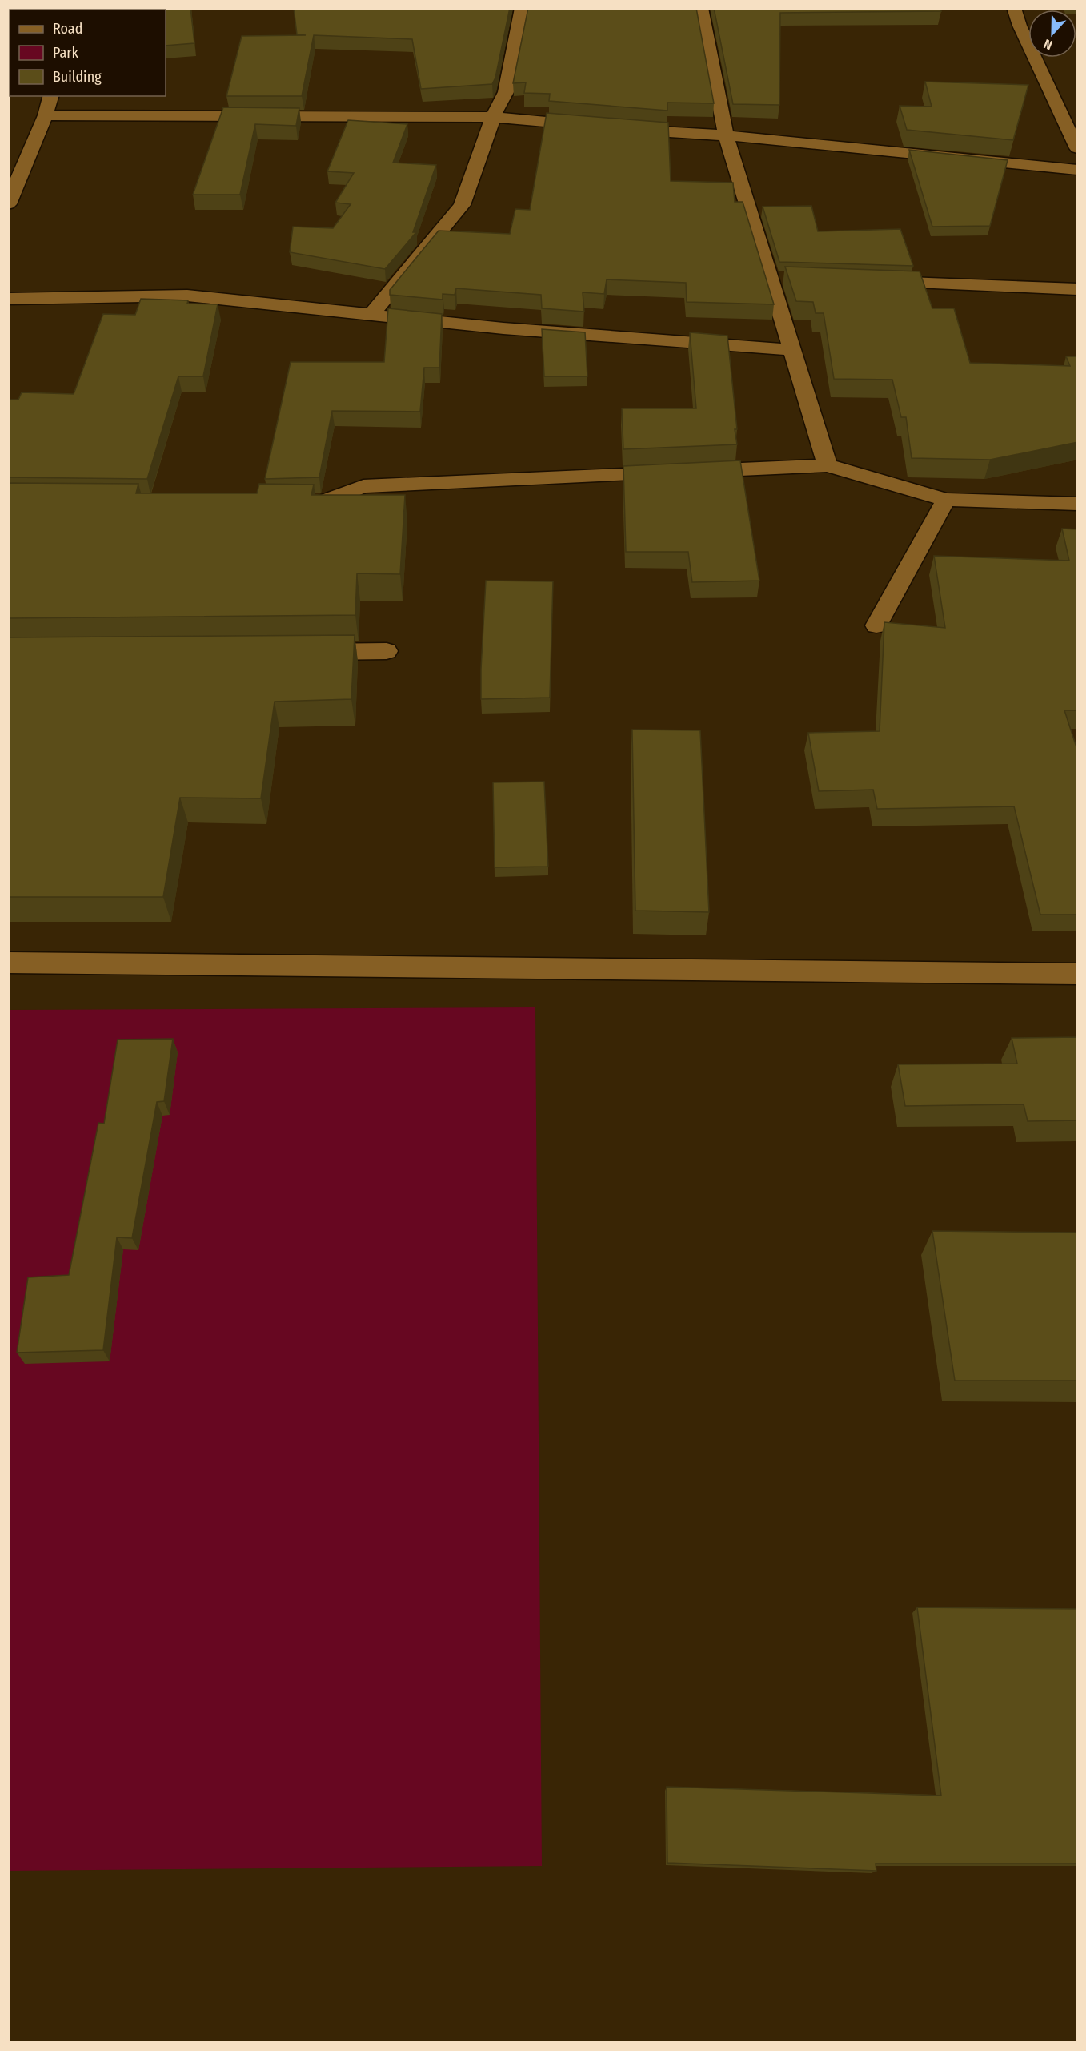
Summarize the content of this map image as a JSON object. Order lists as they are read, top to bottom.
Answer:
{
  "legend": ["Road", "Park", "Building"],
  "north": "bottom"
}
